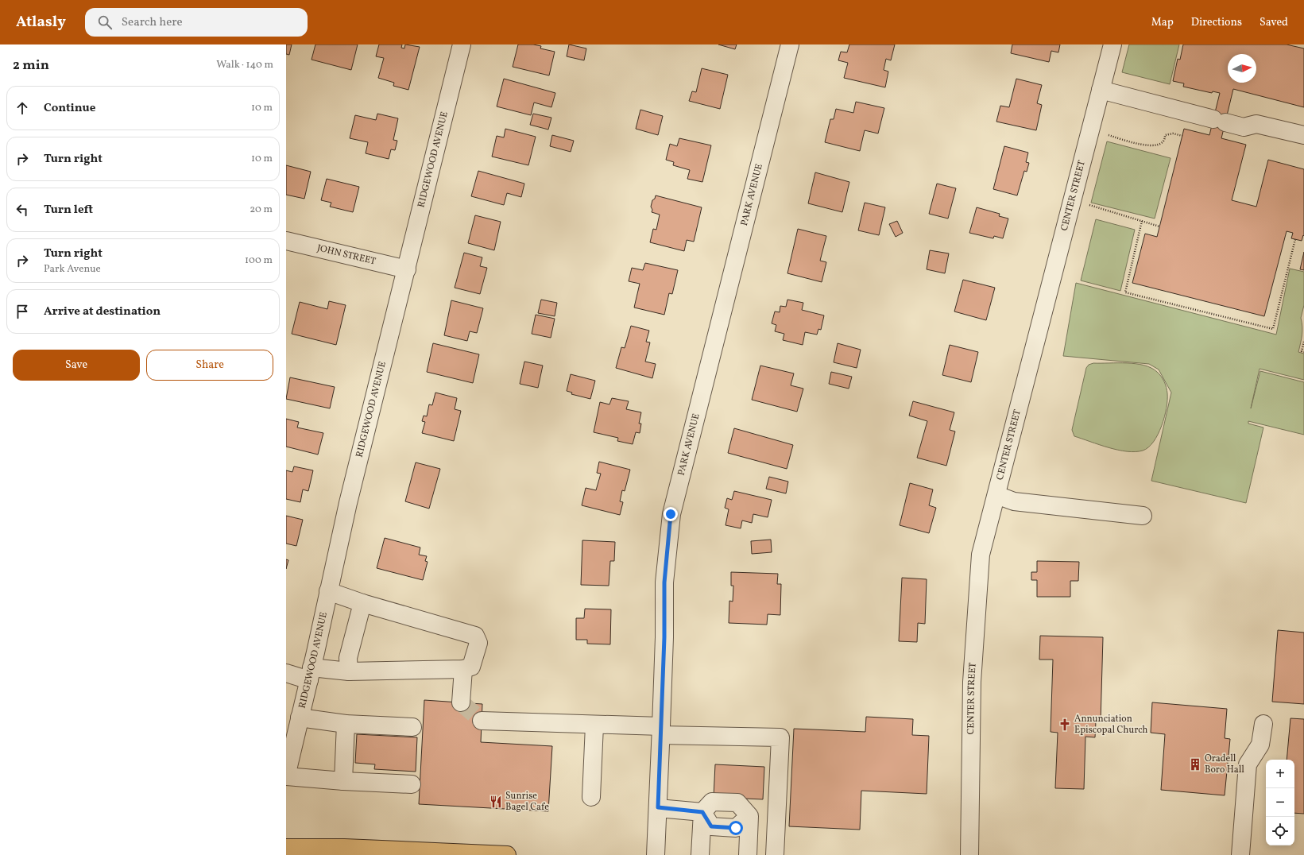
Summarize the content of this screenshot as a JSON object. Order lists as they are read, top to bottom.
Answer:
{
  "streets": {
    "street": [
      "RIDGEWOOD AVENUE",
      "PARK AVENUE",
      "CENTER STREET",
      "JOHN STREET"
    ]
  },
  "crossings": [
    ["RIDGEWOOD AVENUE", "JOHN STREET"]
  ],
  "places": {
    "church": ["Annunciation Episcopal Church"],
    "building": ["Oradell Boro Hall"],
    "restaurant": ["Sunrise Bagel Cafe"]
  },
  "north": "right",
  "page": {
    "header": "Atlasly",
    "search": "Search here",
    "nav": ["Map", "Directions", "Saved"],
    "heading": ["2 min", "Walk · 140 m"],
    "list": [
      ["Continue", "10 m"],
      ["Turn right", "10 m"],
      ["Turn left", "20 m"],
      ["Turn right", "Park Avenue", "100 m"],
      "Arrive at destination"
    ],
    "buttons": ["Save", "Share"],
    "map_buttons": ["+", "−"]
  }
}
